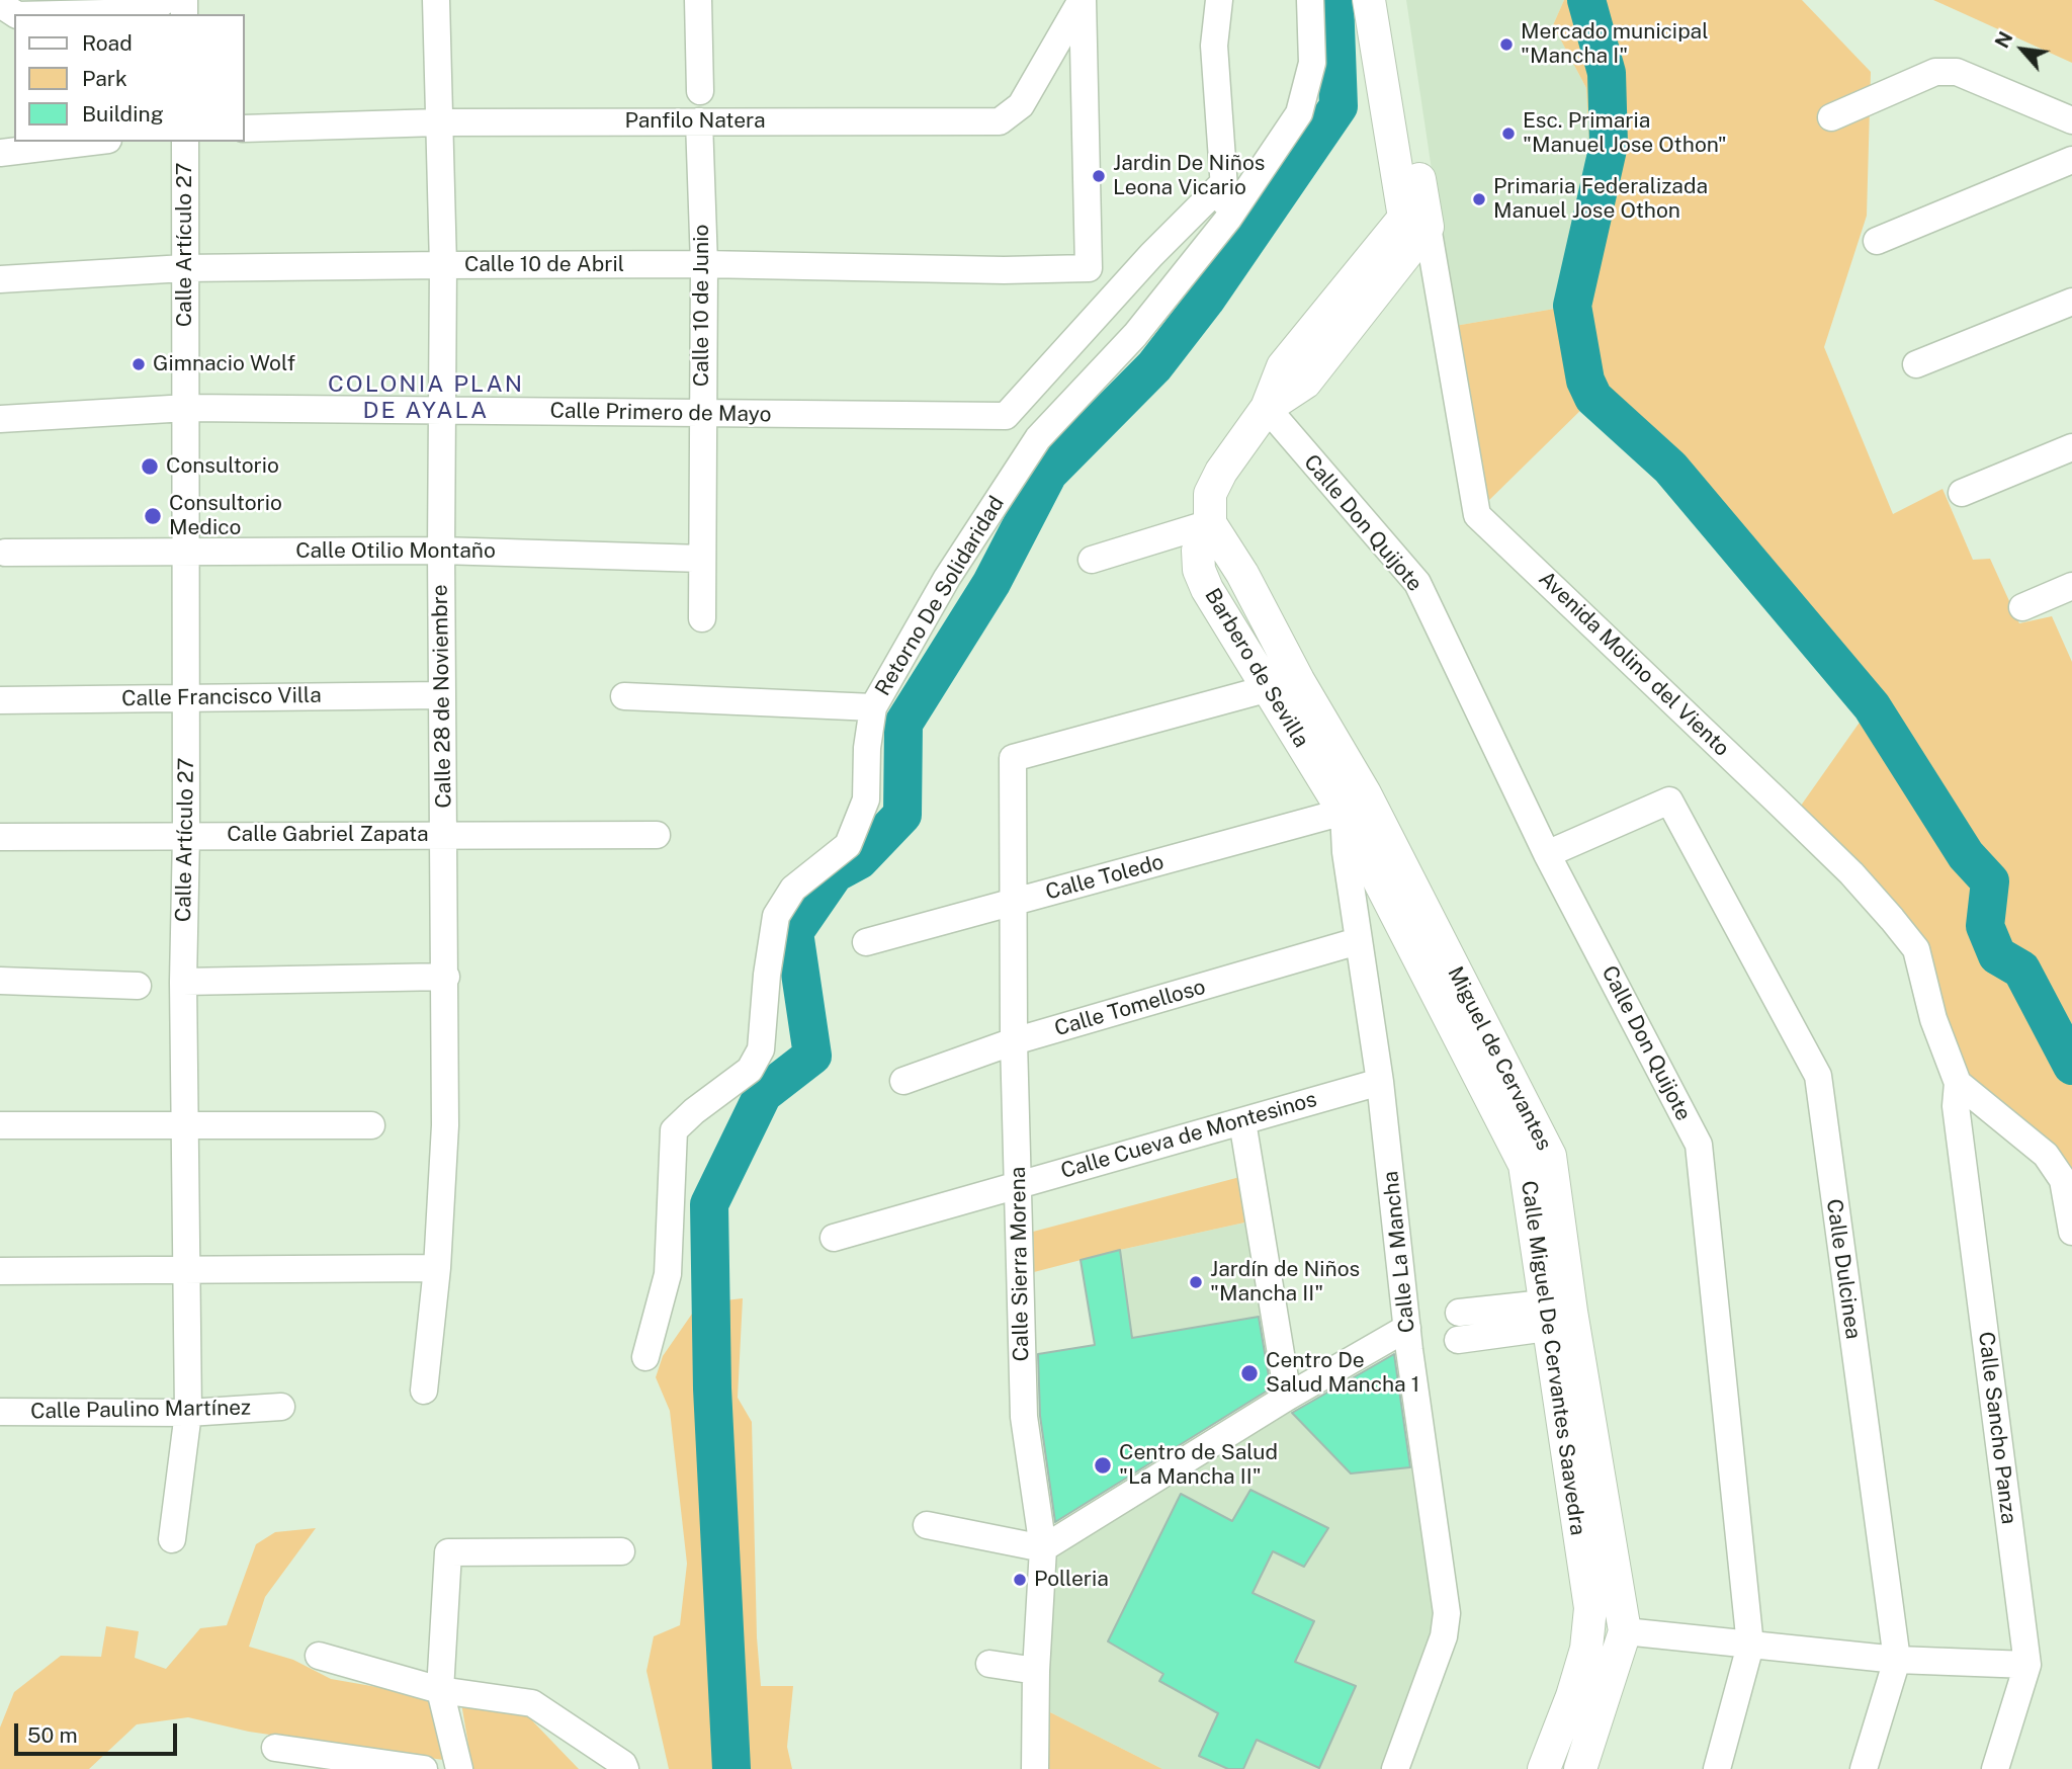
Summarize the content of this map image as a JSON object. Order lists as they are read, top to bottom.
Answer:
{
  "streets": {
    "main road": [
      "Avenida Molino del Viento",
      "Barbero de Sevilla",
      "Miguel de Cervantes",
      "Calle Miguel De Cervantes Saavedra"
    ],
    "street": [
      "Panfilo Natera",
      "Calle Artículo 27",
      "Calle 10 de Abril",
      "Calle 10 de Junio",
      "Calle Primero de Mayo",
      "Calle Don Quijote",
      "Calle Otilio Montaño",
      "Retorno De Solidaridad",
      "Calle 28 de Noviembre",
      "Calle Francisco Villa",
      "Calle Gabriel Zapata",
      "Calle Toledo",
      "Calle Tomelloso",
      "Calle Cueva de Montesinos",
      "Calle La Mancha",
      "Calle Sierra Morena",
      "Calle Dulcinea",
      "Calle Paulino Martínez",
      "Calle Sancho Panza"
    ]
  },
  "crossings": [
    ["Panfilo Natera", "Calle 10 de Abril"],
    ["Panfilo Natera", "Calle 10 de Junio"],
    ["Panfilo Natera", "Calle 28 de Noviembre"],
    ["Calle Artículo 27", "Calle 10 de Abril"],
    ["Calle Artículo 27", "Calle Primero de Mayo"],
    ["Calle Artículo 27", "Calle Otilio Montaño"],
    ["Calle Artículo 27", "Calle Francisco Villa"],
    ["Calle Artículo 27", "Calle Gabriel Zapata"],
    ["Calle Artículo 27", "Calle Paulino Martínez"],
    ["Calle 10 de Abril", "Calle 10 de Junio"],
    ["Calle 10 de Abril", "Calle 28 de Noviembre"],
    ["Calle 10 de Junio", "Calle Primero de Mayo"],
    ["Calle 10 de Junio", "Calle Otilio Montaño"],
    ["Calle Primero de Mayo", "Calle 28 de Noviembre"],
    ["Calle Don Quijote", "Barbero de Sevilla"],
    ["Calle Don Quijote", "Calle Dulcinea"],
    ["Calle Otilio Montaño", "Calle 28 de Noviembre"],
    ["Avenida Molino del Viento", "Barbero de Sevilla"],
    ["Avenida Molino del Viento", "Calle Sancho Panza"],
    ["Barbero de Sevilla", "Calle Toledo"],
    ["Barbero de Sevilla", "Miguel de Cervantes"],
    ["Barbero de Sevilla", "Calle La Mancha"],
    ["Barbero de Sevilla", "Calle Sierra Morena"],
    ["Barbero de Sevilla", "Calle Miguel De Cervantes Saavedra"],
    ["Calle 28 de Noviembre", "Calle Francisco Villa"],
    ["Calle 28 de Noviembre", "Calle Gabriel Zapata"],
    ["Calle Toledo", "Calle La Mancha"],
    ["Calle Toledo", "Calle Sierra Morena"],
    ["Calle Toledo", "Calle Miguel De Cervantes Saavedra"],
    ["Calle Tomelloso", "Calle La Mancha"],
    ["Calle Tomelloso", "Calle Sierra Morena"],
    ["Miguel de Cervantes", "Calle Sierra Morena"],
    ["Calle Cueva de Montesinos", "Calle La Mancha"],
    ["Calle Cueva de Montesinos", "Calle Sierra Morena"],
    ["Calle La Mancha", "Calle Miguel De Cervantes Saavedra"]
  ],
  "districts": ["COLONIA PLAN DE AYALA"],
  "places": [
    "Mercado municipal \"Mancha I\"",
    "Esc. Primaria \"Manuel Jose Othon\"",
    "Jardin De Niños Leona Vicario",
    "Primaria Federalizada Manuel Jose Othon",
    "Gimnacio Wolf",
    "Consultorio",
    "Consultorio Medico",
    "Jardín de Niños \"Mancha II\"",
    "Centro De Salud Mancha 1",
    "Centro de Salud \"La Mancha II\"",
    "Polleria"
  ],
  "legend": ["Road", "Park", "Building"],
  "scale_bar": "50 m",
  "north": "top left"
}
